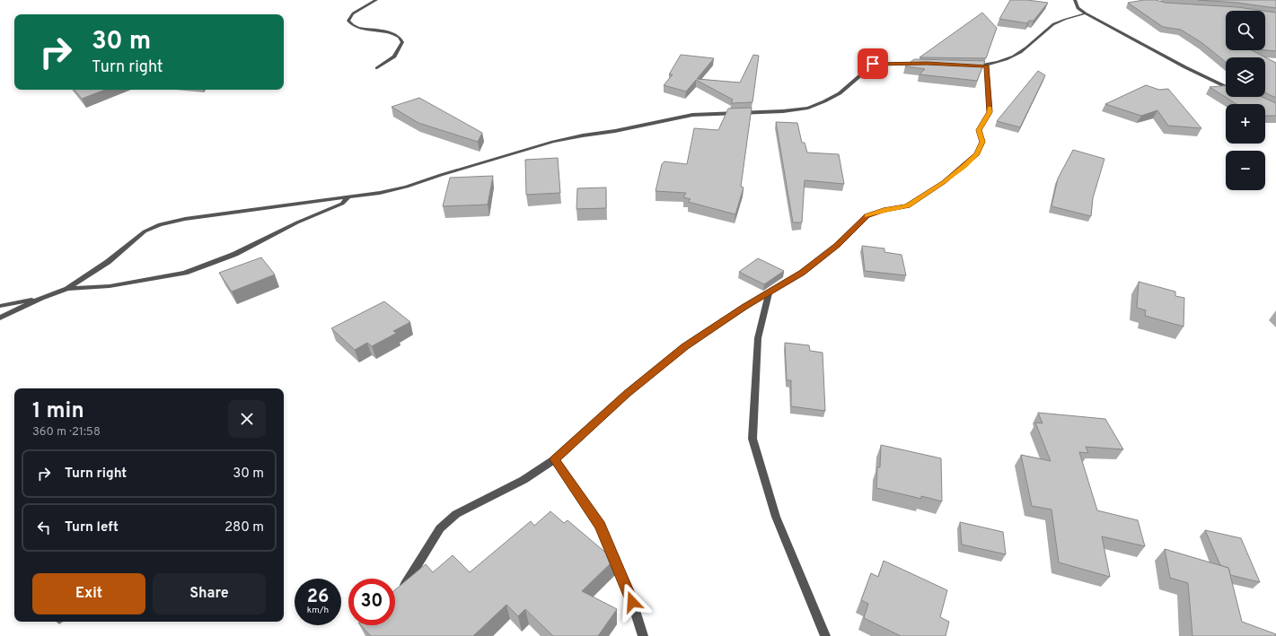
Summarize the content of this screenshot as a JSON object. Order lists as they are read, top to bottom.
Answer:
{
  "page": {
    "map_buttons": ["+", "−"],
    "turn": ["30 m", "Turn right"],
    "heading": ["1 min", "360 m · 21:58"],
    "list": [
      {
        "name": "Turn right",
        "value": "30 m"
      },
      {
        "name": "Turn left",
        "value": "280 m"
      }
    ],
    "buttons": ["Exit", "Share"],
    "speed": "26 km/h",
    "limit": "30"
  }
}
